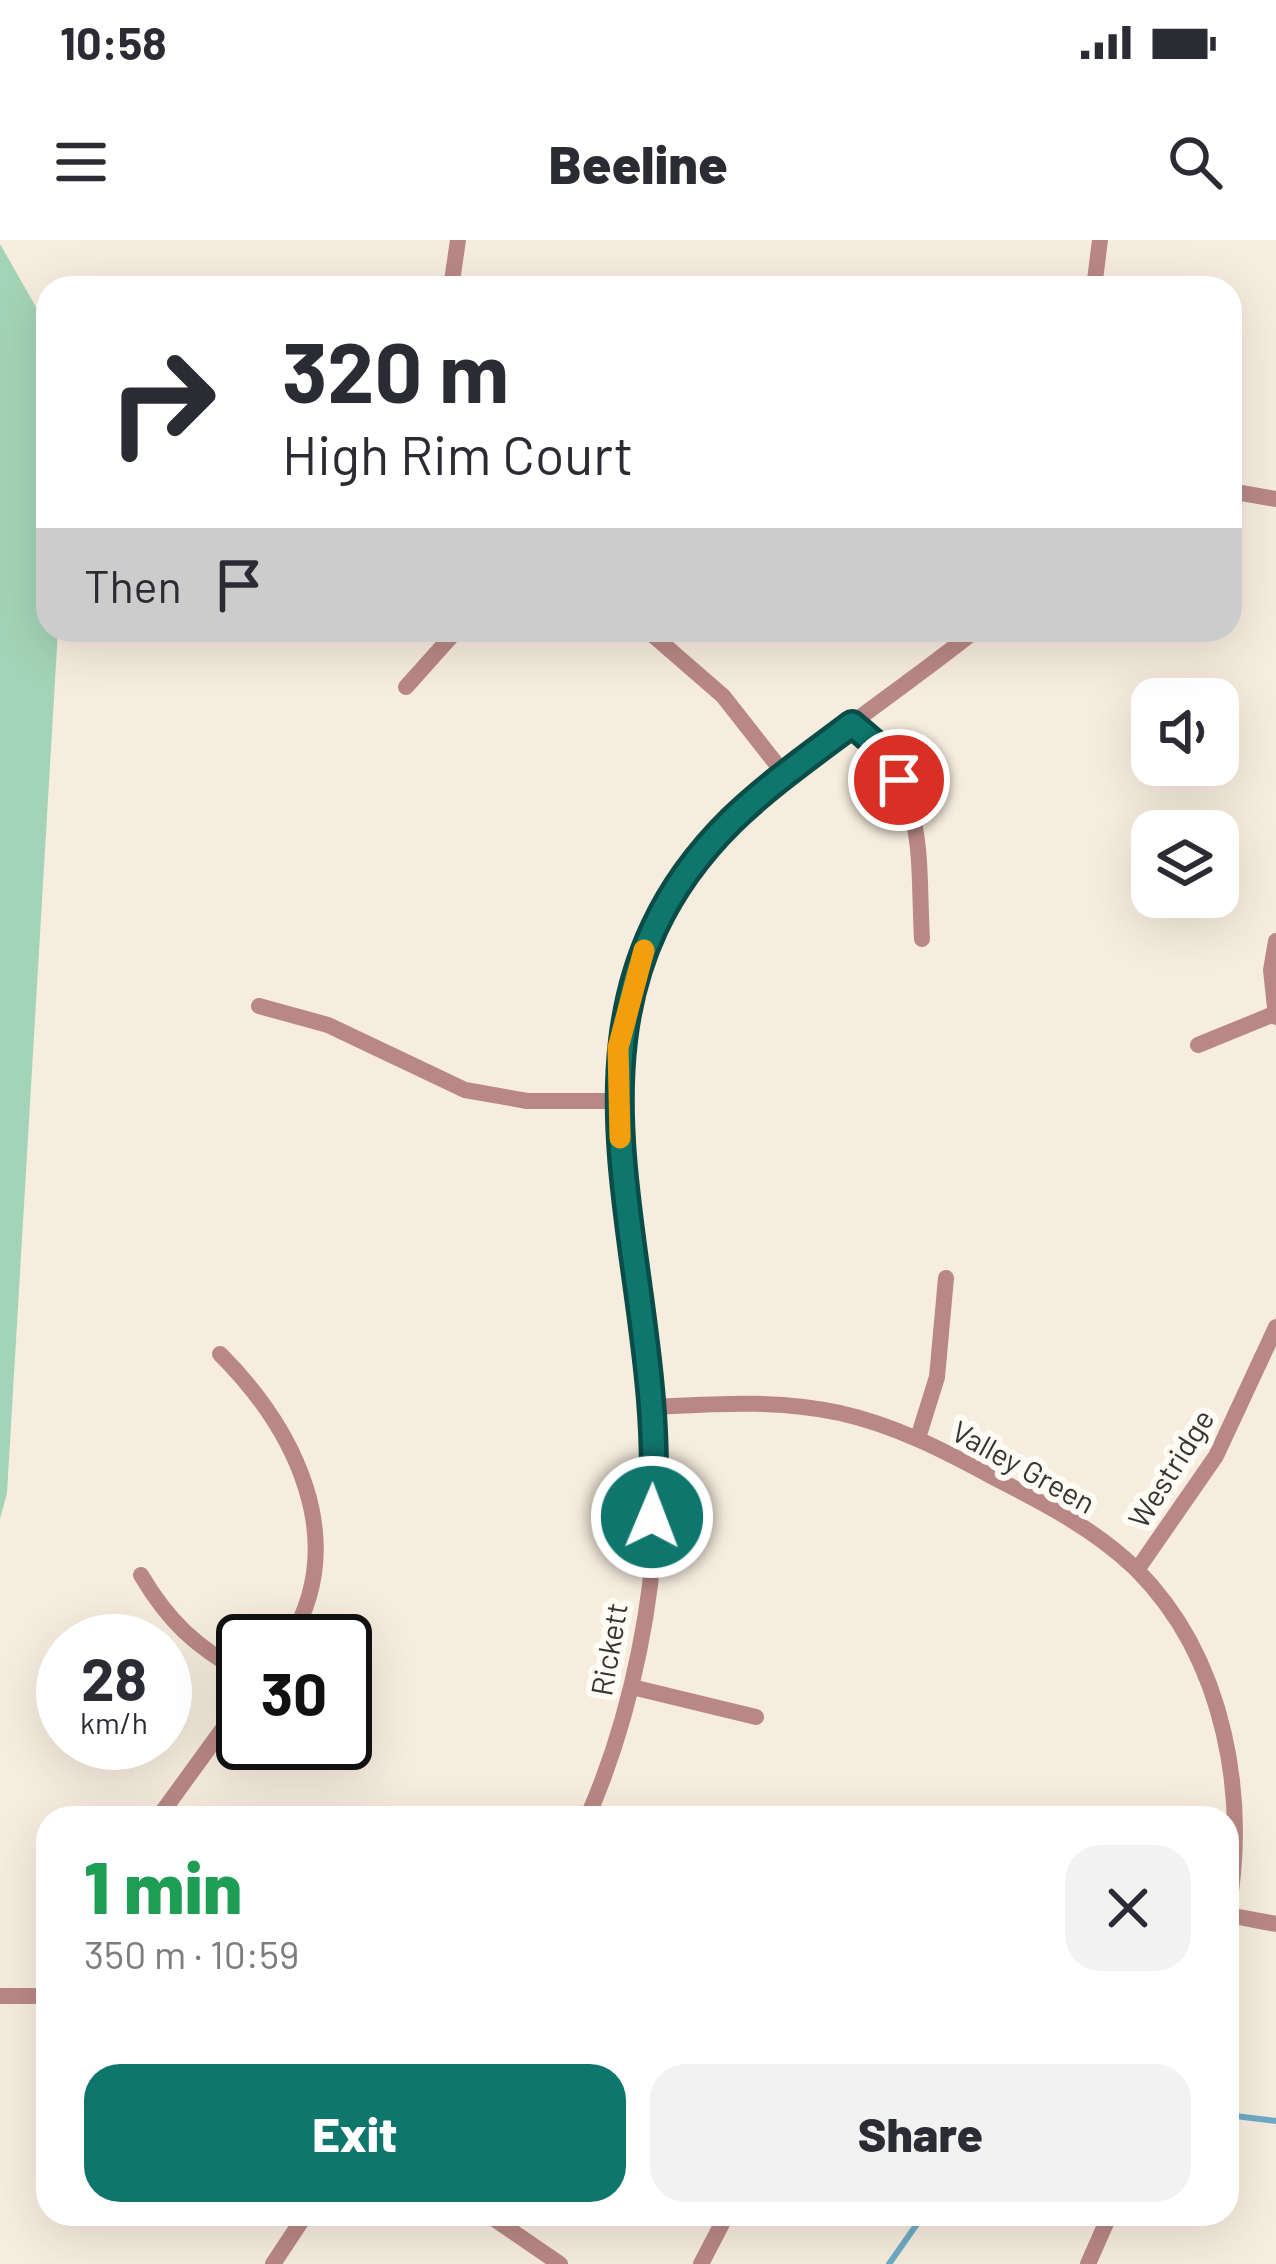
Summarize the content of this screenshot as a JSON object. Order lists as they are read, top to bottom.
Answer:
{
  "streets": {
    "street": ["Valley Green", "Westridge", "Rickett"]
  },
  "crossings": [
    ["Valley Green", "Westridge"],
    ["Valley Green", "Rickett"]
  ],
  "page": {
    "status": "10:58",
    "header": "Beeline",
    "turn": ["320 m", "High Rim Court"],
    "then": "Then",
    "speed": "28 km/h",
    "limit": "30",
    "heading": ["1 min", "350 m · 10:59"],
    "buttons": ["Exit", "Share"]
  }
}
